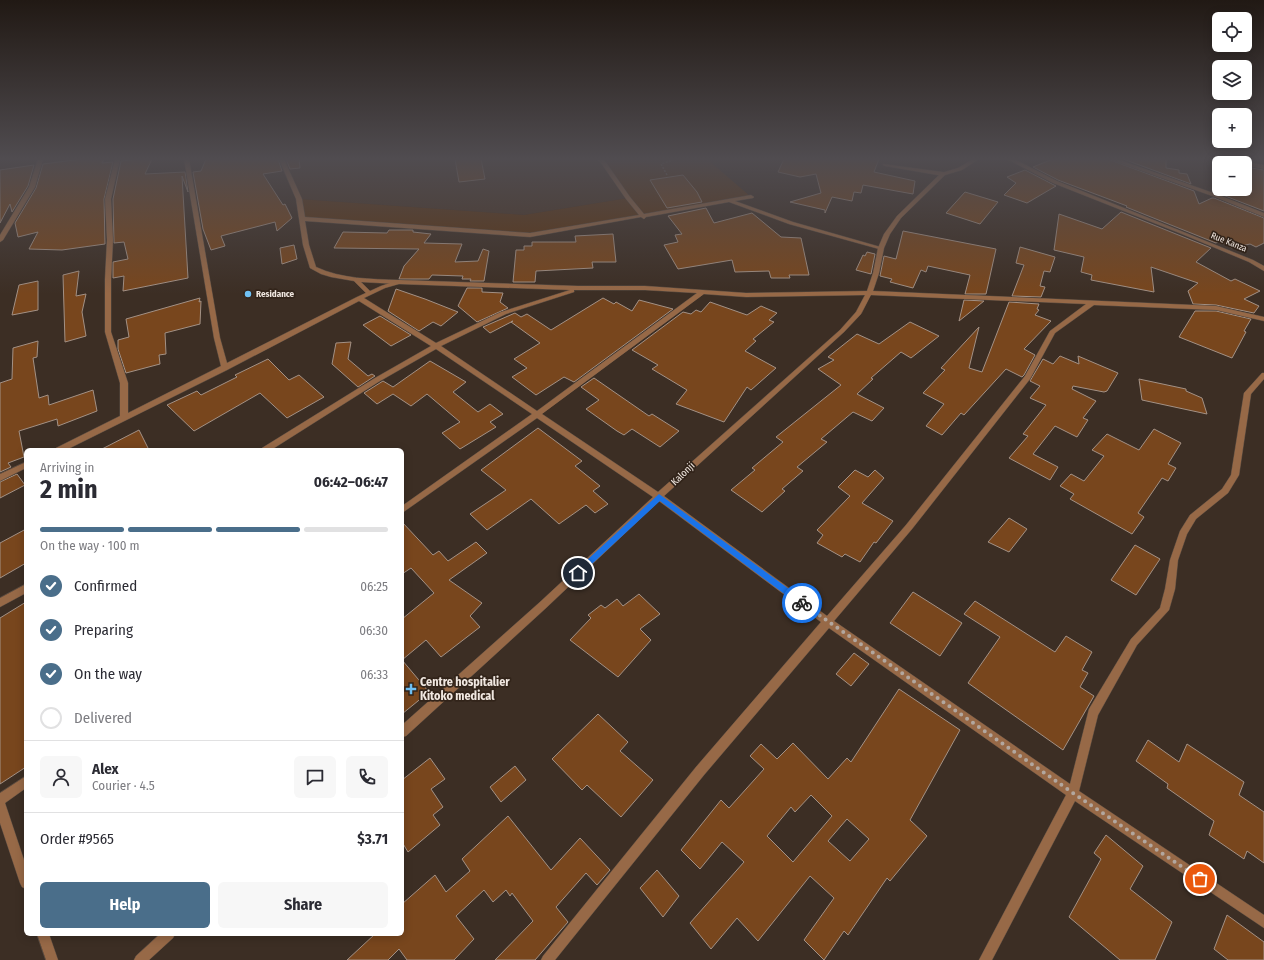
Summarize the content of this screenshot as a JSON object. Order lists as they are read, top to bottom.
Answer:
{
  "streets": {
    "street": ["Rue Kanza", "Kalonji"]
  },
  "places": {
    "other": ["Residance"],
    "health": ["Centre hospitalier Kitoko medical"]
  },
  "page": {
    "map_buttons": ["+", "−"],
    "heading": ["2 min", "Arriving in", "06:42–06:47"],
    "panel": [
      "Alex",
      "Courier · 4.5",
      "Order #9565",
      "$3.71"
    ],
    "bar": "On the way · 100 m",
    "list": [
      ["Confirmed", "06:25"],
      ["Preparing", "06:30"],
      ["On the way", "06:33"],
      "Delivered"
    ],
    "buttons": ["Help", "Share"]
  }
}
